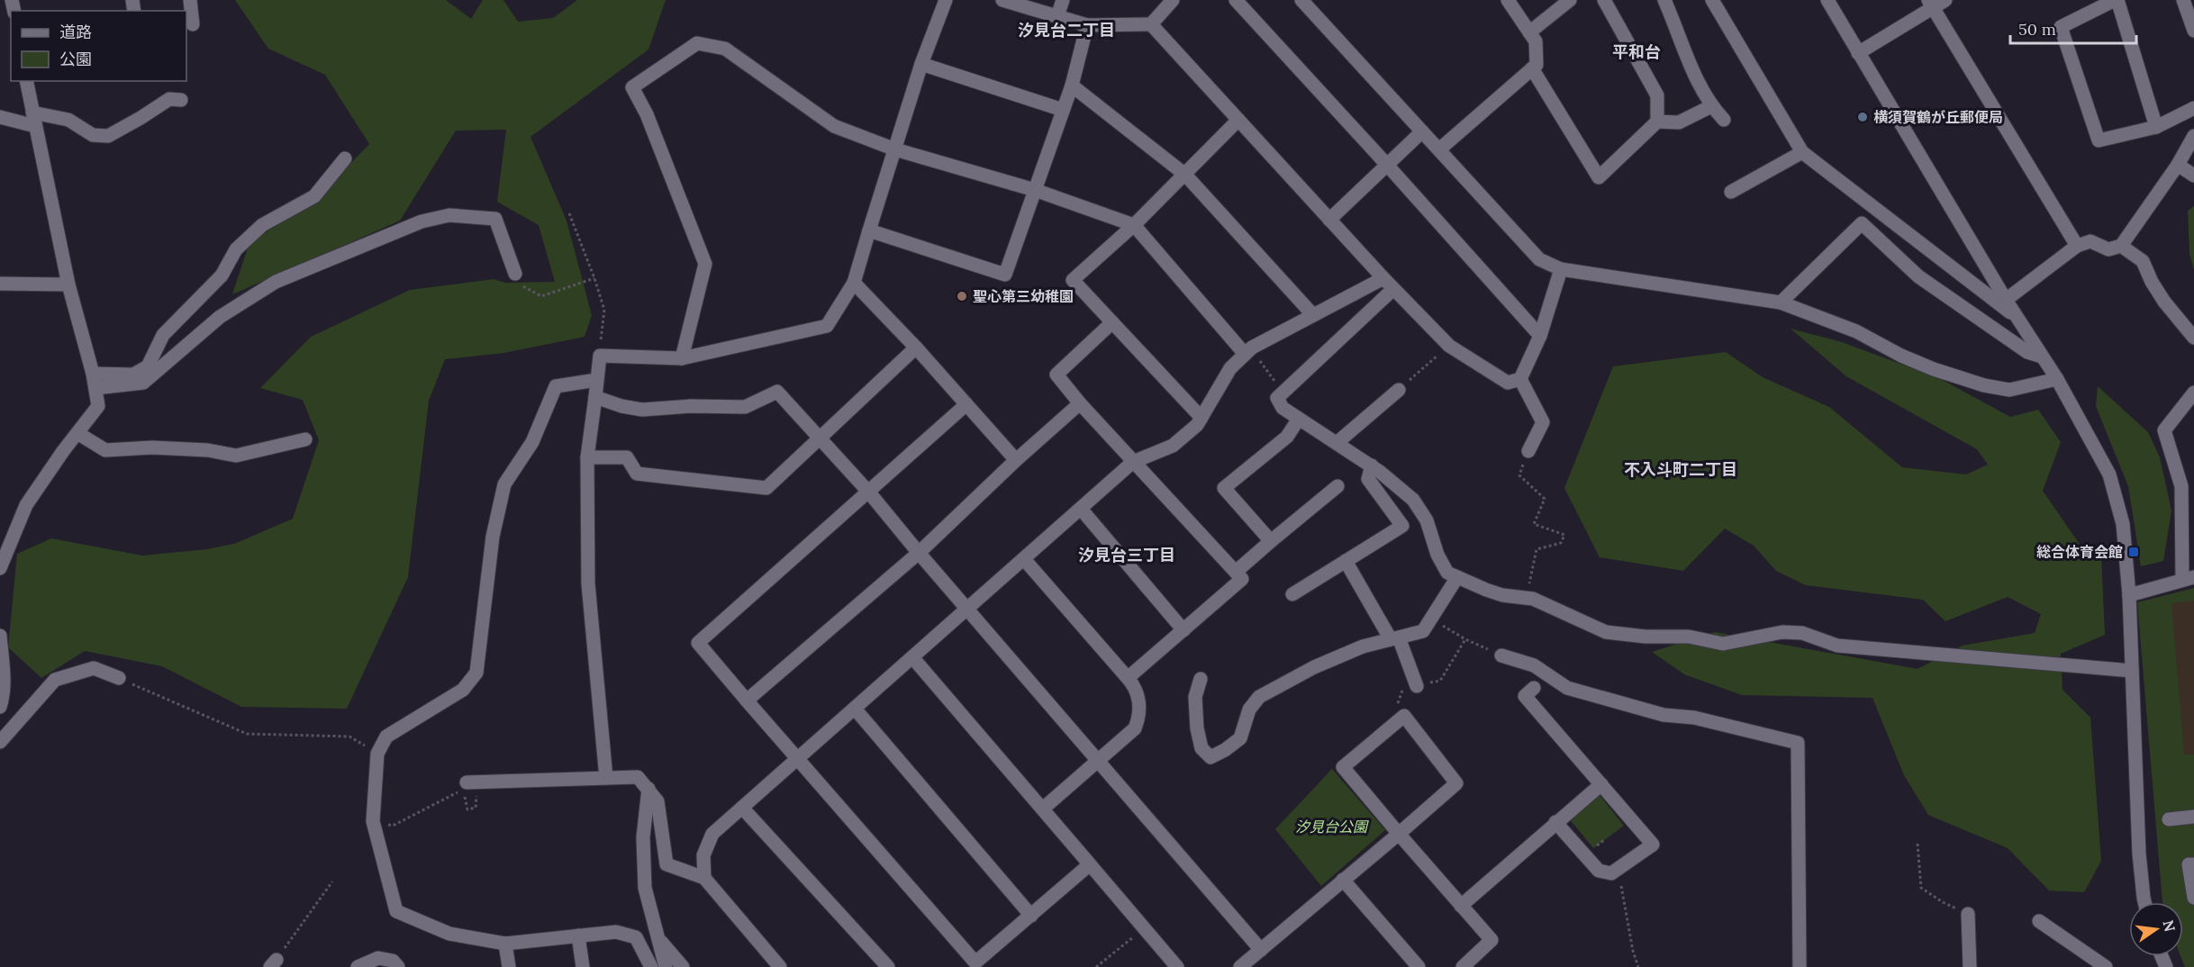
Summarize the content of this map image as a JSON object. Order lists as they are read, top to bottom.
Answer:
{
  "districts": [
    "汐見台二丁目",
    "平和台",
    "不入斗町二丁目",
    "汐見台三丁目"
  ],
  "parks": ["汐見台公園"],
  "places": {
    "other": ["横須賀鶴が丘郵便局", "聖心第三幼稚園"],
    "transit": ["総合体育会館"]
  },
  "legend": ["道路", "公園"],
  "scale_bar": "50 m",
  "north": "right"
}
